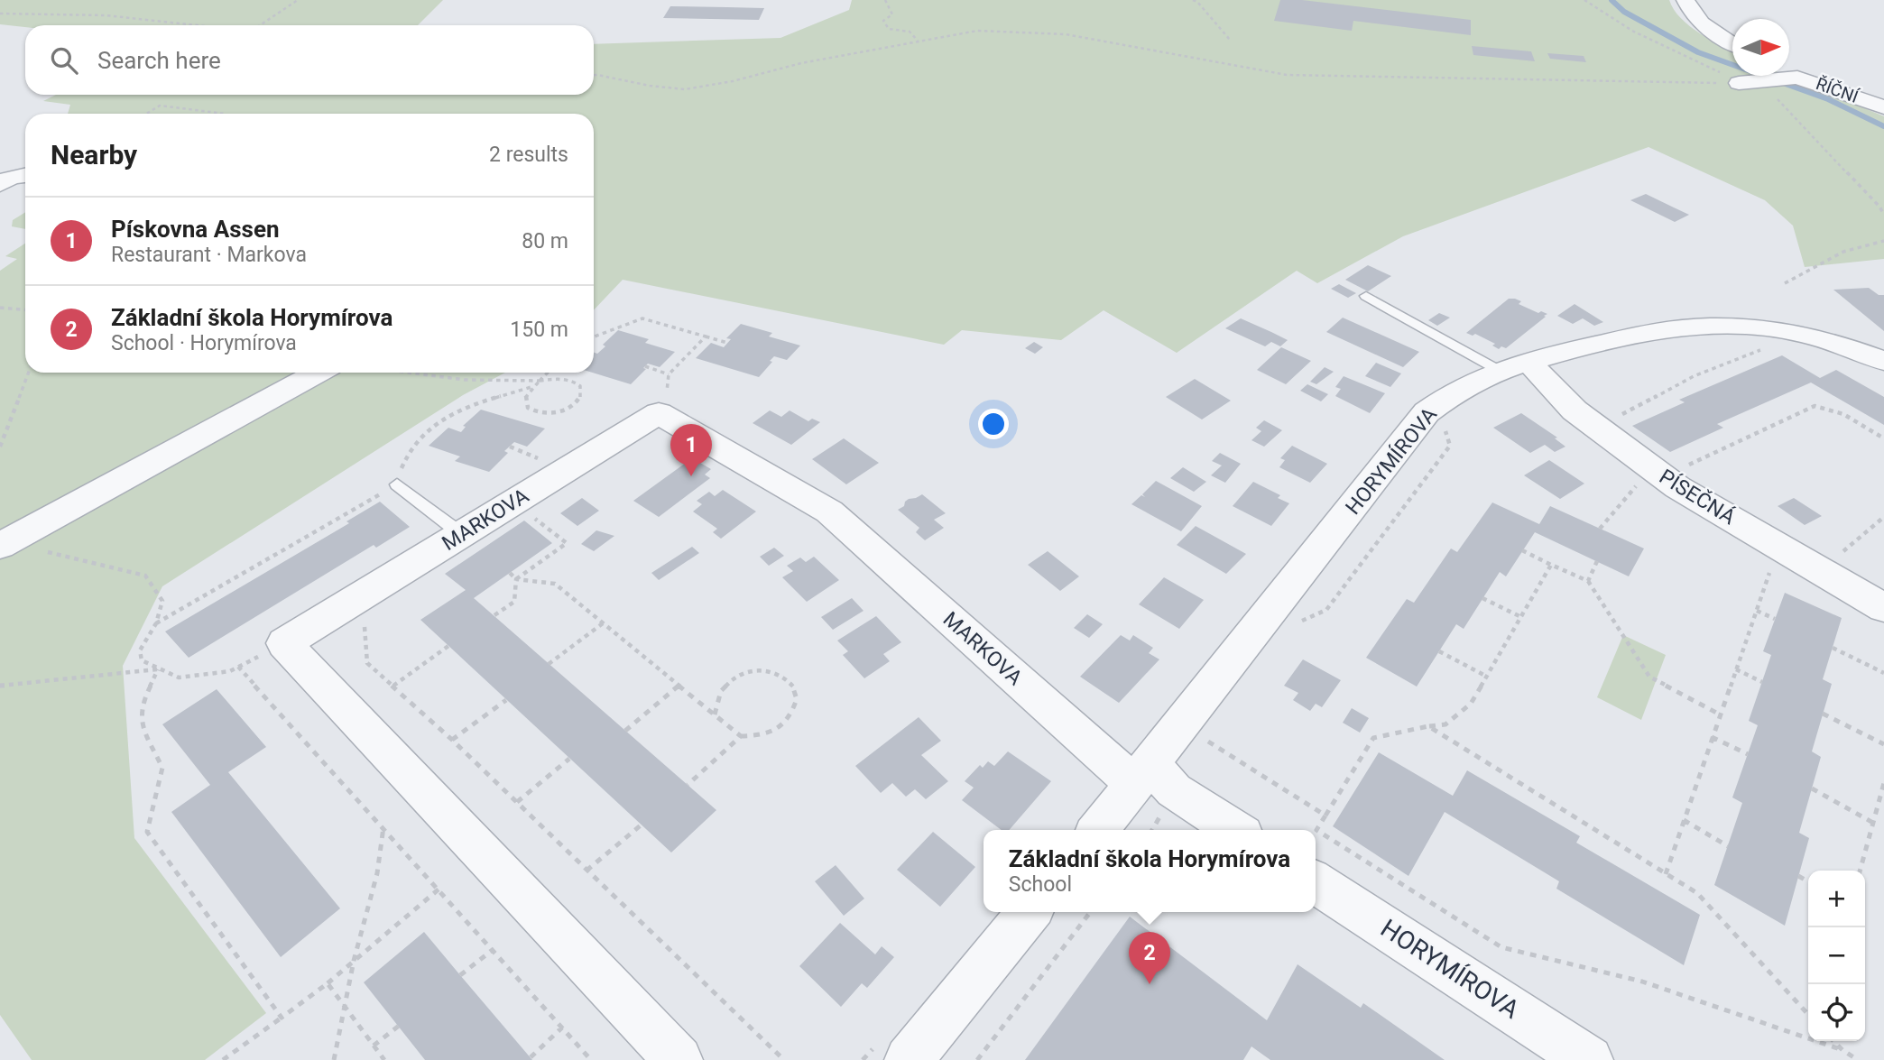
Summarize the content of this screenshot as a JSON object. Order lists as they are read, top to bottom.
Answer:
{
  "streets": {
    "street": [
      "ŘÍČNÍ",
      "HORYMÍROVA",
      "PÍSEČNÁ",
      "MARKOVA"
    ]
  },
  "crossings": [
    ["HORYMÍROVA", "PÍSEČNÁ"],
    ["HORYMÍROVA", "MARKOVA"]
  ],
  "north": "right",
  "page": {
    "search": "Search here",
    "heading": ["Nearby", "2 results"],
    "list": [
      {
        "mark": "1",
        "name": "Pískovna Assen",
        "note": "Restaurant · Markova",
        "value": "80 m"
      },
      {
        "mark": "2",
        "name": "Základní škola Horymírova",
        "note": "School · Horymírova",
        "value": "150 m"
      }
    ],
    "pins": ["1", "2"],
    "popup": ["Základní škola Horymírova", "School"],
    "map_buttons": ["+", "−"]
  }
}
